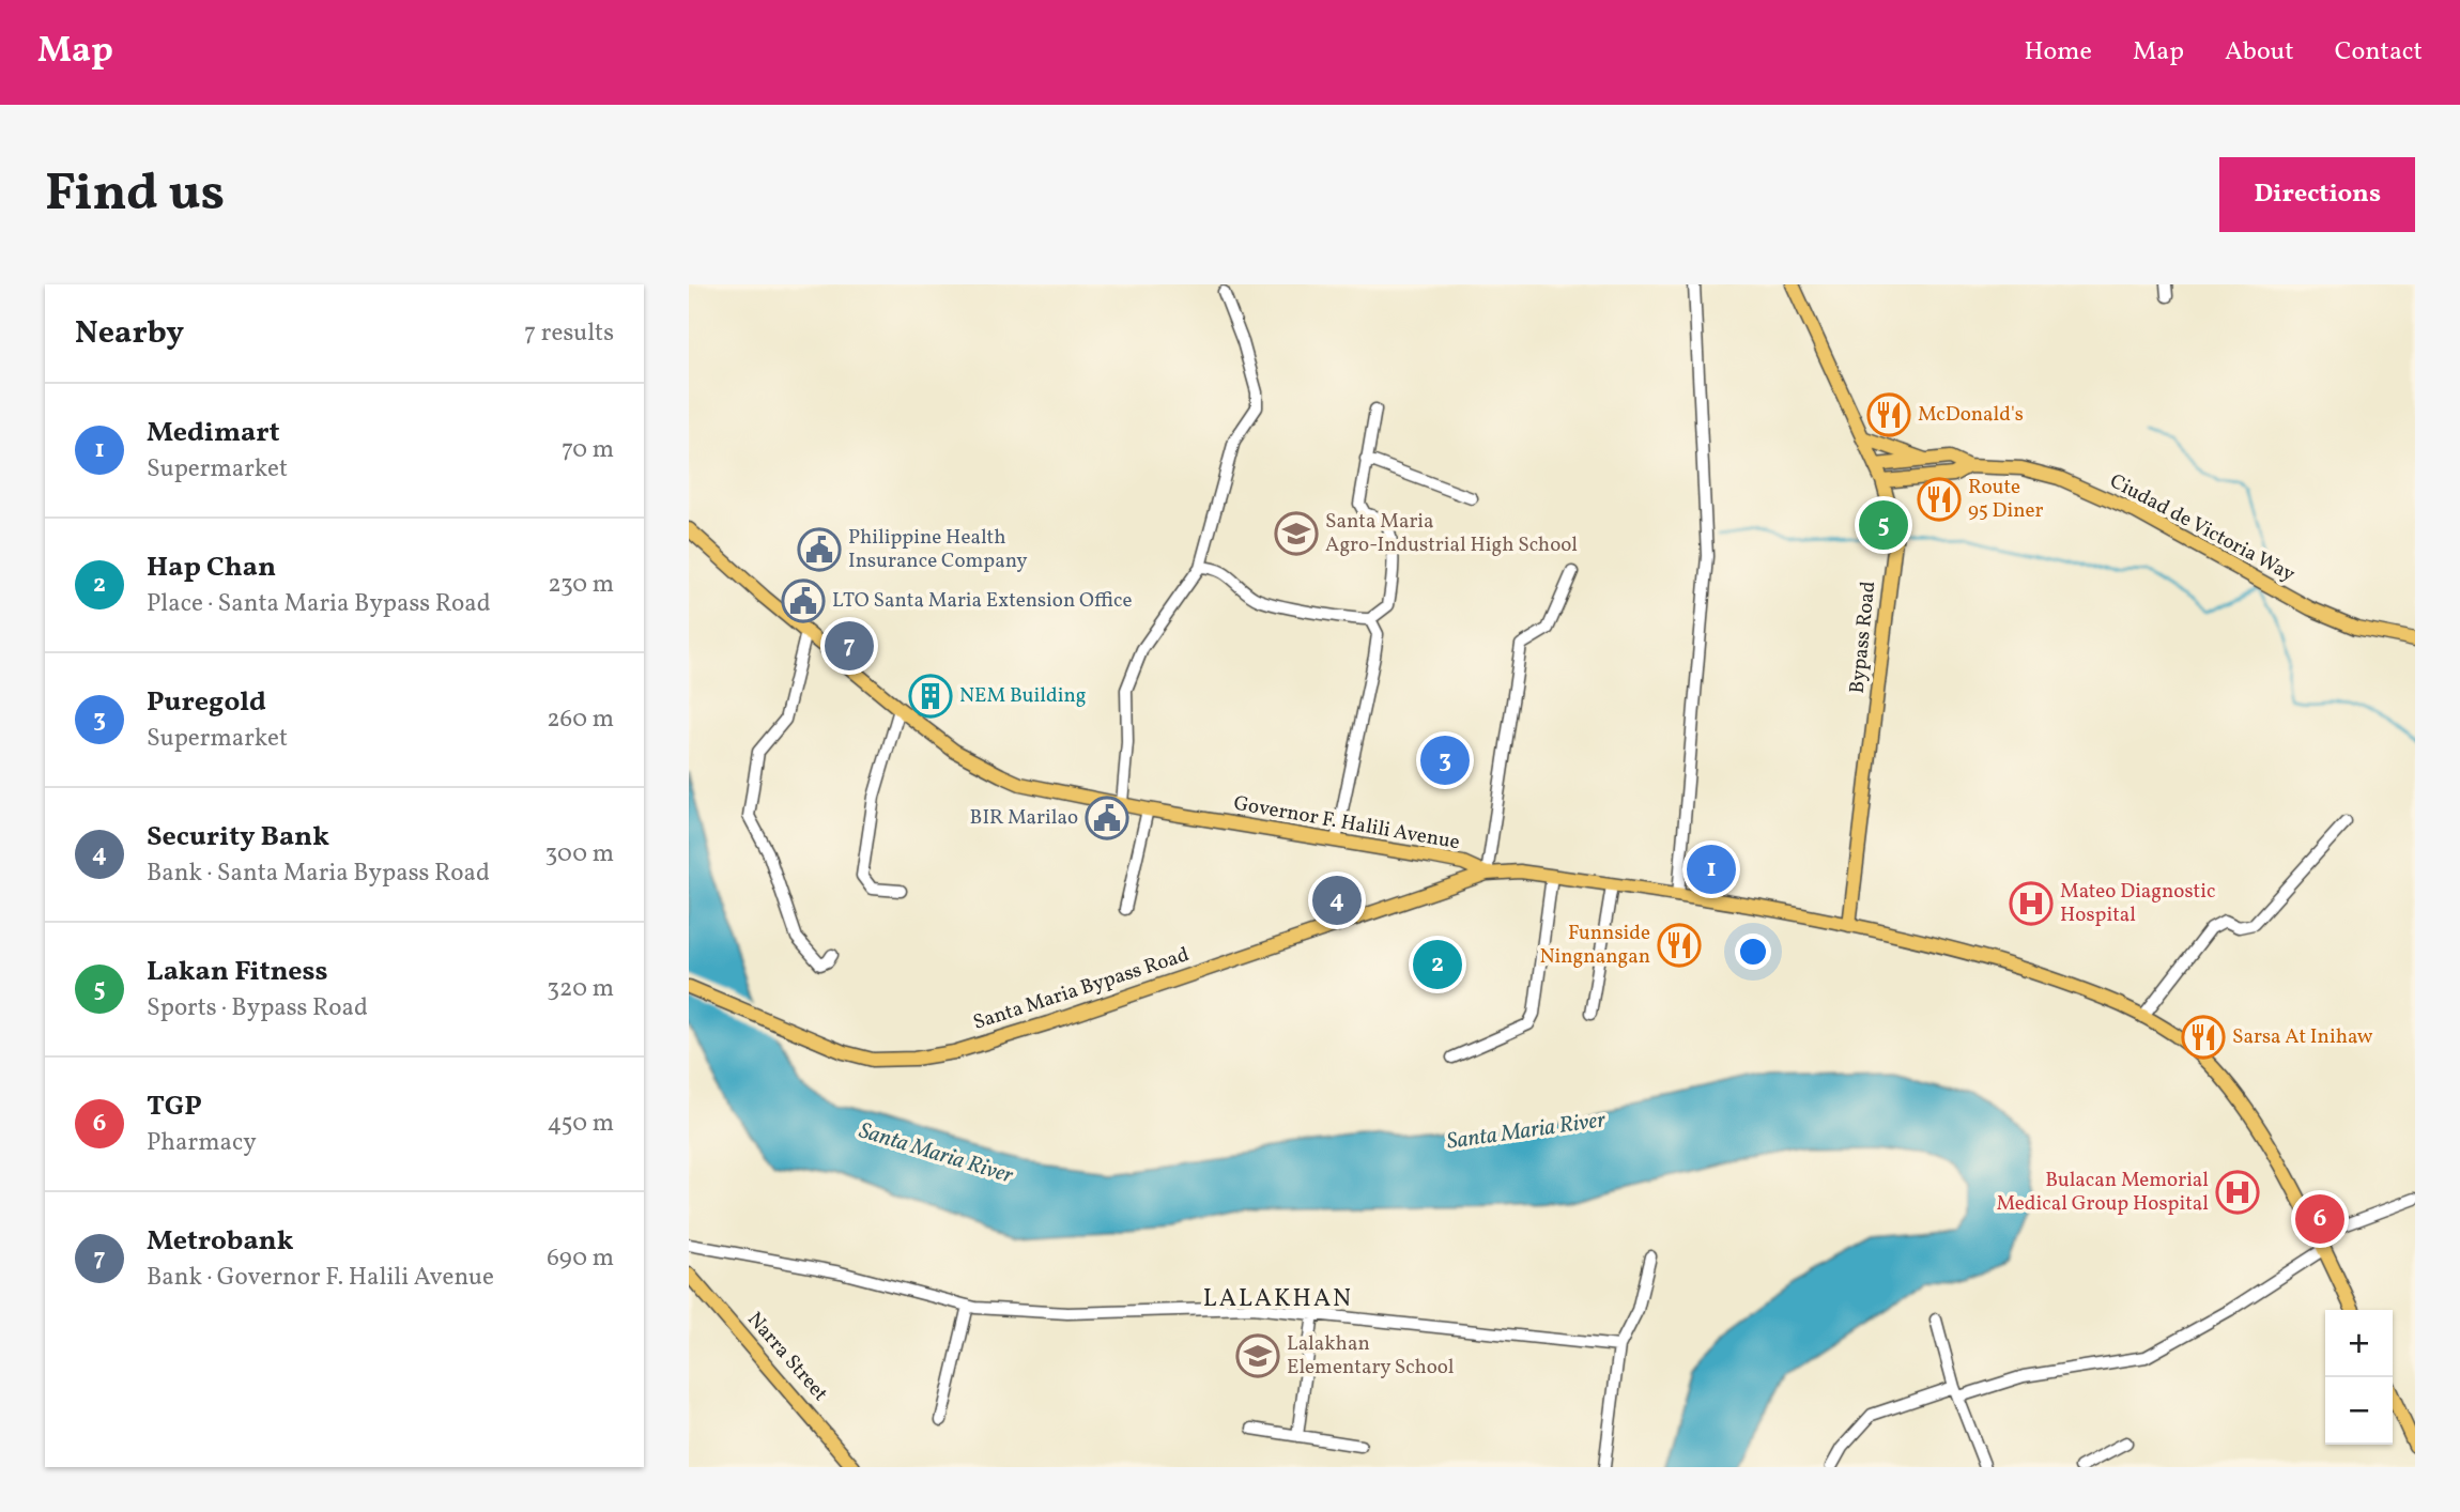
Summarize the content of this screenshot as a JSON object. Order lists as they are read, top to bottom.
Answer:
{
  "streets": {
    "main road": [
      "Ciudad de Victoria Way",
      "Bypass Road",
      "Governor F. Halili Avenue",
      "Santa Maria Bypass Road",
      "Narra Street"
    ]
  },
  "crossings": [
    ["Ciudad de Victoria Way", "Bypass Road"],
    ["Bypass Road", "Governor F. Halili Avenue"],
    ["Governor F. Halili Avenue", "Santa Maria Bypass Road"]
  ],
  "districts": ["LALAKHAN"],
  "water": ["Santa Maria River"],
  "places": {
    "restaurant": [
      "McDonald's",
      "Route 95 Diner",
      "Funnside Ningnangan",
      "Sarsa At Inihaw"
    ],
    "school or university": ["Santa Maria Agro-Industrial High School", "Lalakhan Elementary School"],
    "public building": ["Philippine Health Insurance Company", "LTO Santa Maria Extension Office", "BIR Marilao"],
    "building": ["NEM Building"],
    "hospital": ["Mateo Diagnostic Hospital", "Bulacan Memorial Medical Group Hospital"]
  },
  "page": {
    "header": "Map",
    "nav": [
      "Home",
      "Map",
      "About",
      "Contact"
    ],
    "buttons": "Directions",
    "title": "Find us",
    "heading": ["Nearby", "7 results"],
    "list": [
      {
        "mark": "1",
        "name": "Medimart",
        "note": "Supermarket",
        "value": "70 m"
      },
      {
        "mark": "2",
        "name": "Hap Chan",
        "note": "Place · Santa Maria Bypass Road",
        "value": "230 m"
      },
      {
        "mark": "3",
        "name": "Puregold",
        "note": "Supermarket",
        "value": "260 m"
      },
      {
        "mark": "4",
        "name": "Security Bank",
        "note": "Bank · Santa Maria Bypass Road",
        "value": "300 m"
      },
      {
        "mark": "5",
        "name": "Lakan Fitness",
        "note": "Sports · Bypass Road",
        "value": "320 m"
      },
      {
        "mark": "6",
        "name": "TGP",
        "note": "Pharmacy",
        "value": "450 m"
      },
      {
        "mark": "7",
        "name": "Metrobank",
        "note": "Bank · Governor F. Halili Avenue",
        "value": "690 m"
      }
    ],
    "pins": [
      "5",
      "7",
      "3",
      "1",
      "4",
      "2",
      "6"
    ],
    "map_buttons": ["+", "−"]
  }
}
